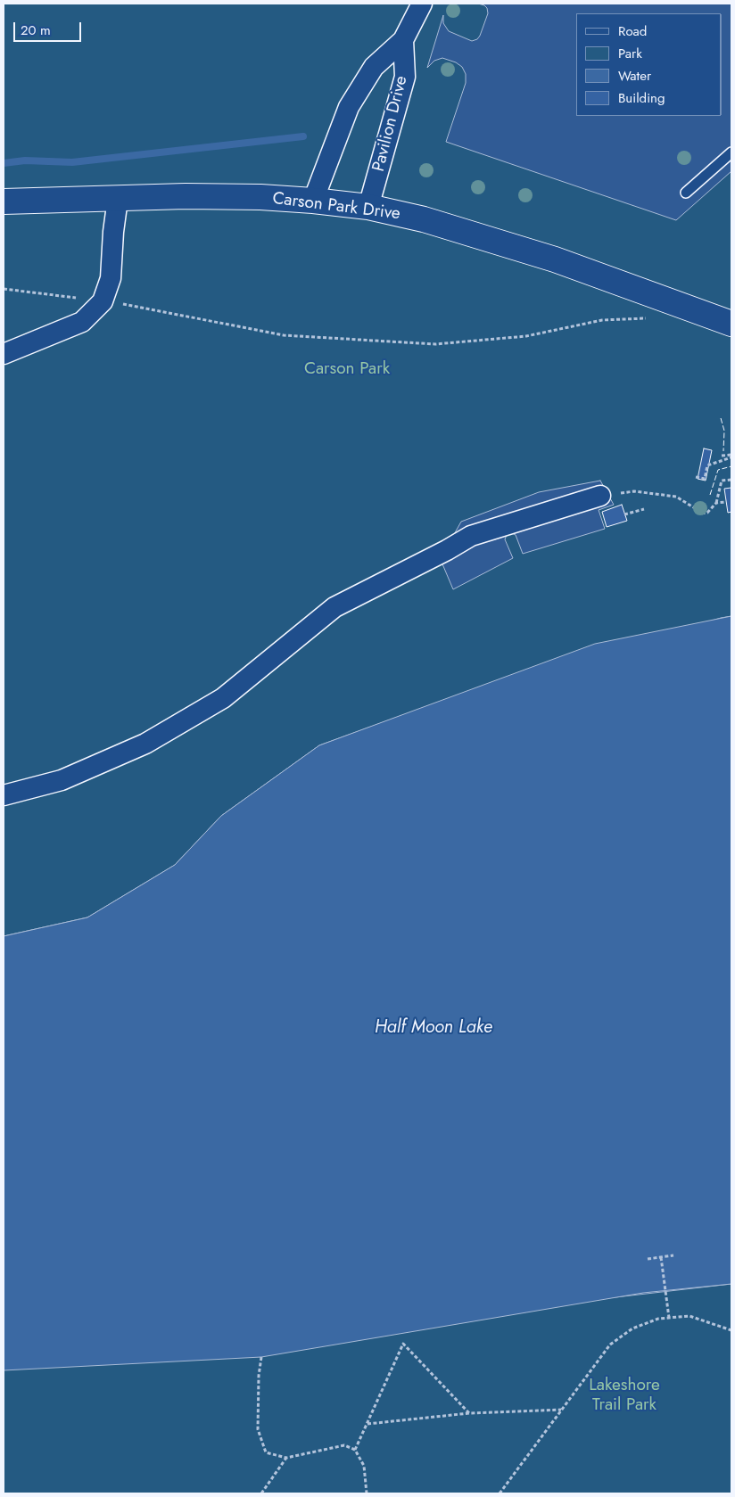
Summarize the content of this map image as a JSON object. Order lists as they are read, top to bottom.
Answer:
{
  "streets": {
    "street": ["Pavilion Drive", "Carson Park Drive"]
  },
  "crossings": [
    ["Pavilion Drive", "Carson Park Drive"]
  ],
  "water": ["Half Moon Lake"],
  "parks": ["Carson Park", "Lakeshore Trail Park"],
  "legend": [
    "Road",
    "Park",
    "Water",
    "Building"
  ],
  "scale_bar": "20 m"
}
